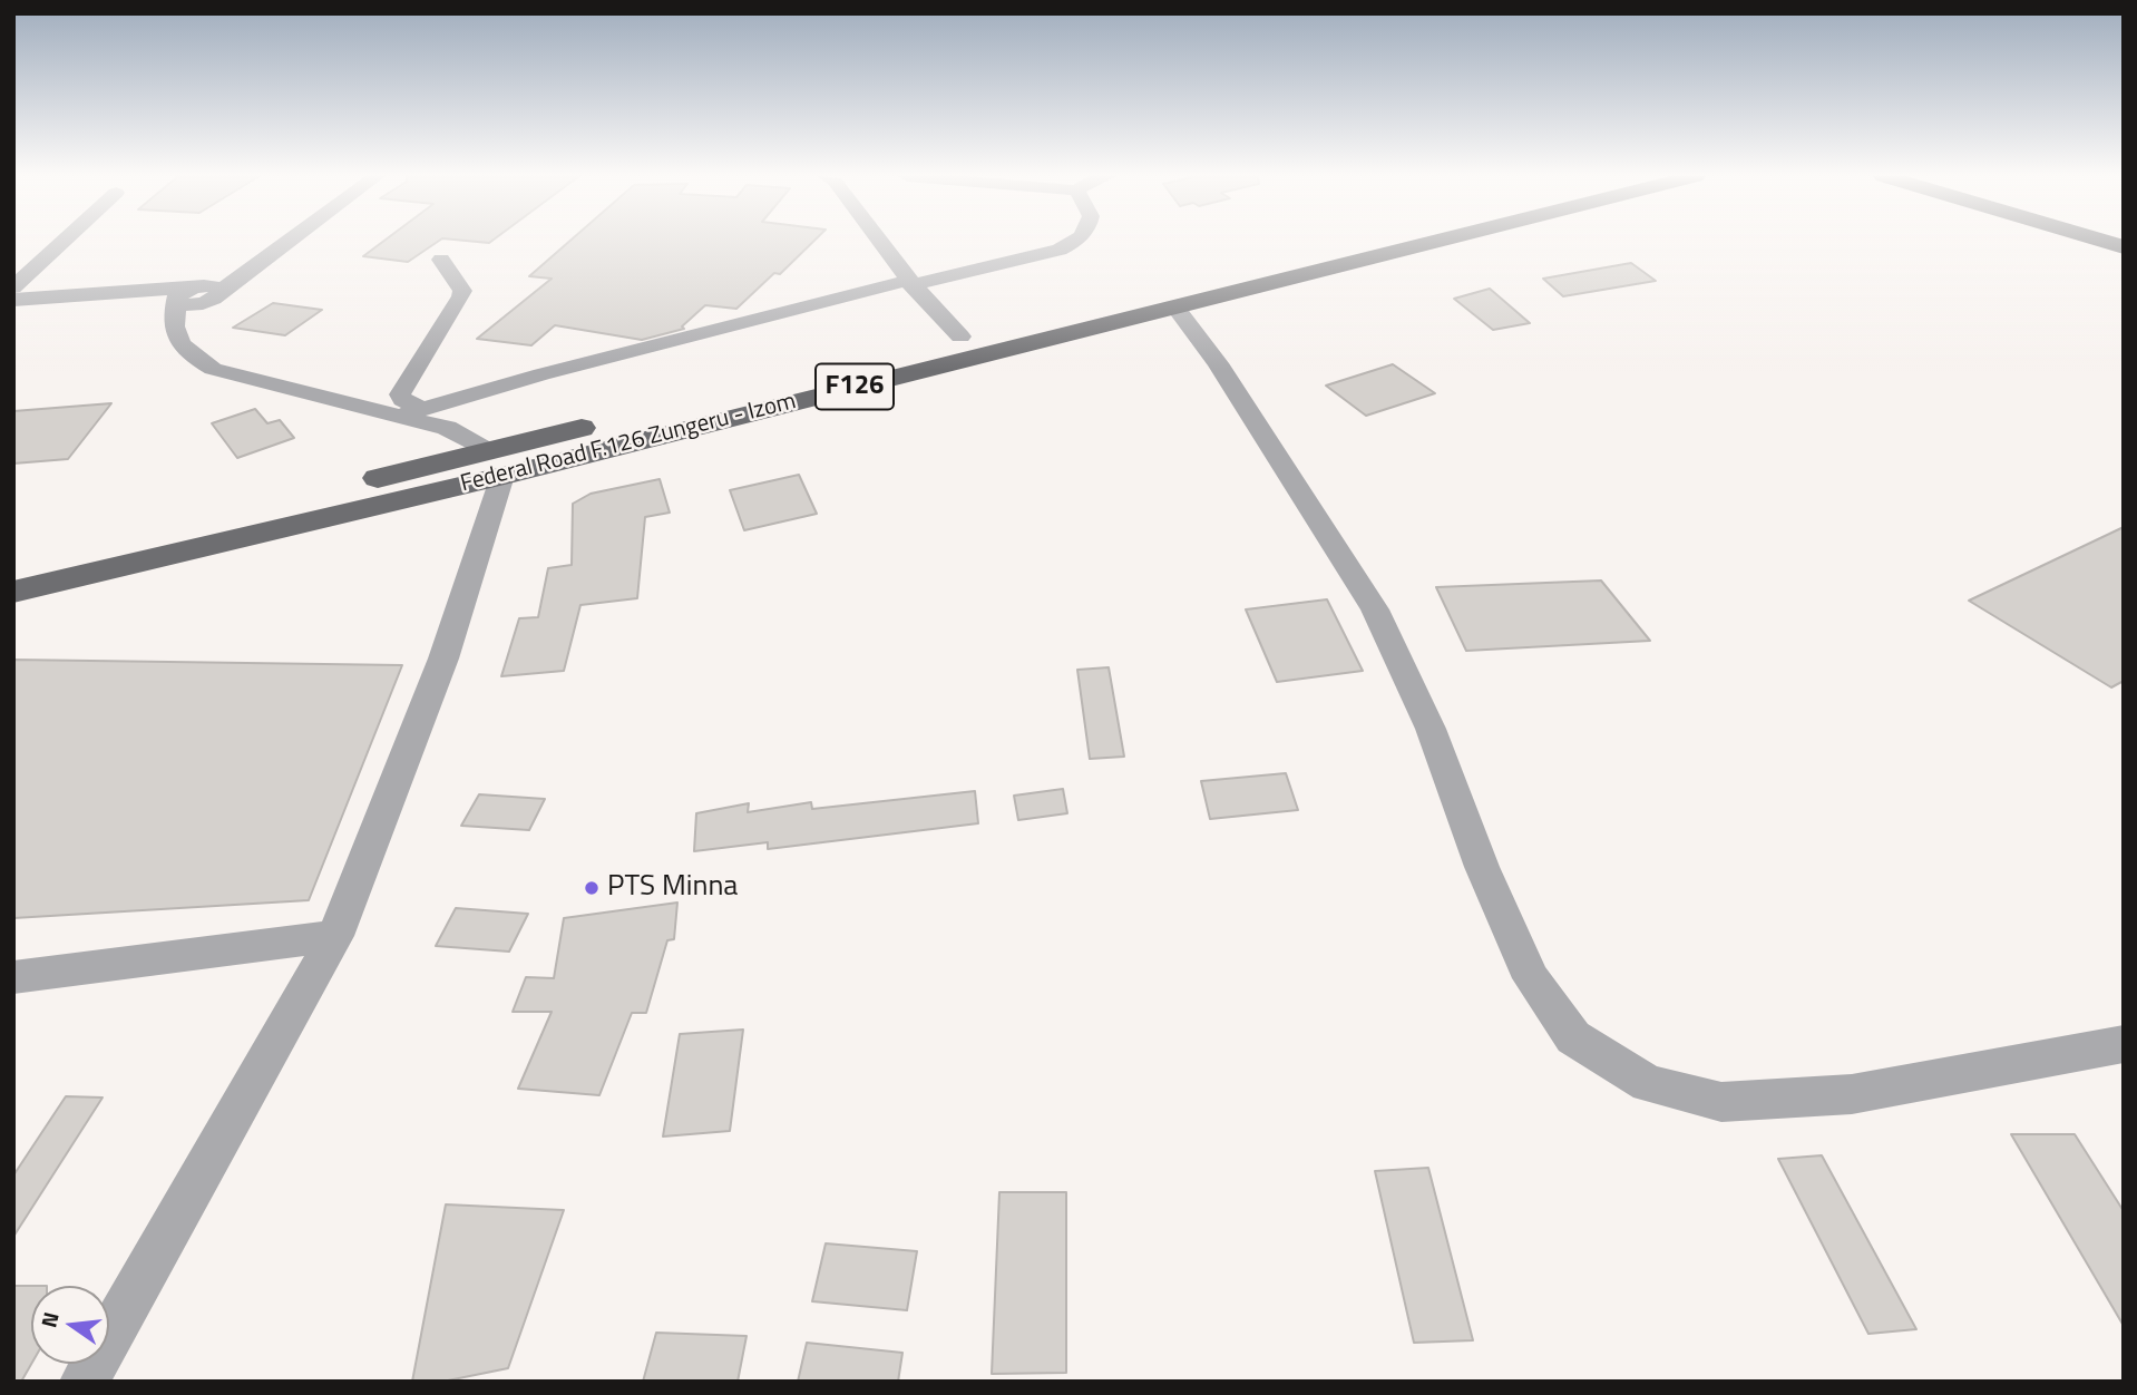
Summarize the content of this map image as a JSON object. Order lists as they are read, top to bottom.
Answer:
{
  "streets": {
    "main road": ["F126", "Federal Road F.126 Zungeru - Izom"]
  },
  "places": ["PTS Minna"],
  "north": "left"
}
